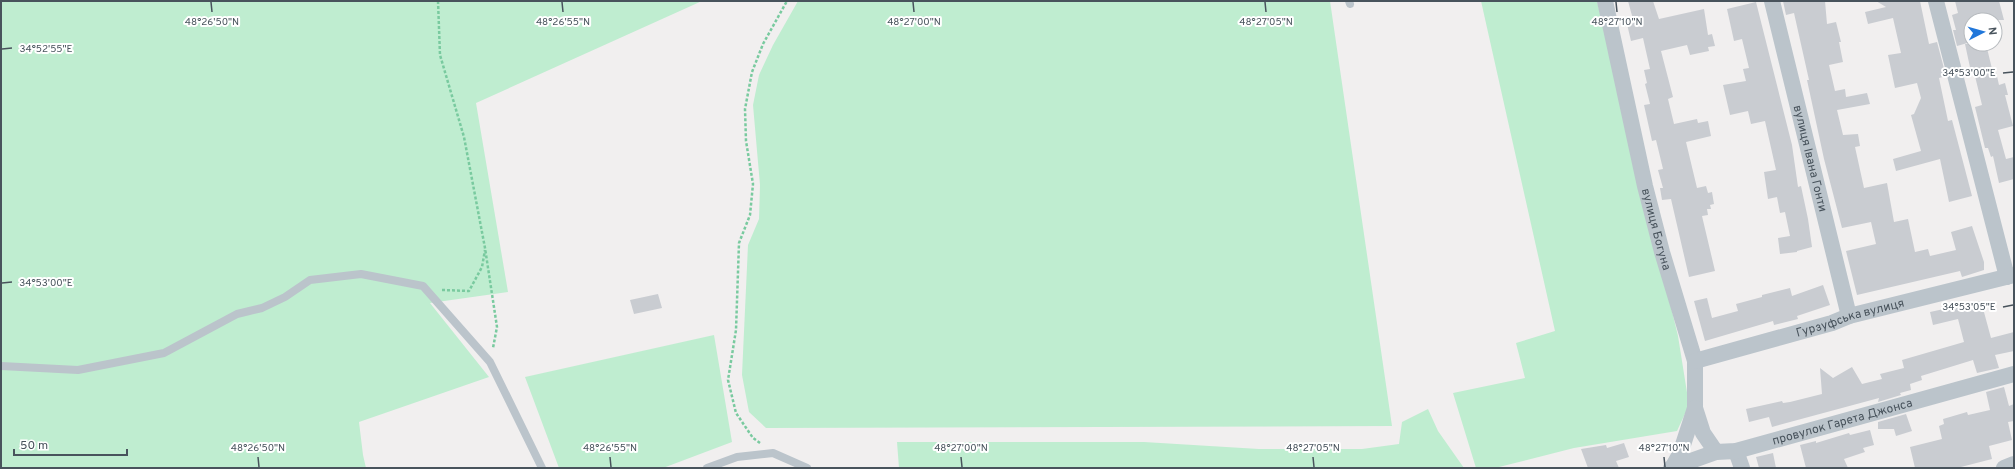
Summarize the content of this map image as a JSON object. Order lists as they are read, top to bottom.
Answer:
{
  "streets": {
    "street": [
      "вулиця Івана Гонти",
      "вулиця Богуна",
      "Гурзуфська вулиця",
      "провулок Гарета Джонса"
    ]
  },
  "crossings": [
    ["вулиця Івана Гонти", "Гурзуфська вулиця"],
    ["вулиця Богуна", "Гурзуфська вулиця"],
    ["вулиця Богуна", "провулок Гарета Джонса"]
  ],
  "scale_bar": "50 m",
  "north": "right",
  "coordinates": [
    "48°26'50\"N",
    "48°26'55\"N",
    "48°27'00\"N",
    "48°27'05\"N",
    "48°27'10\"N",
    "34°52'55\"E",
    "34°53'00\"E",
    "34°53'05\"E"
  ]
}
